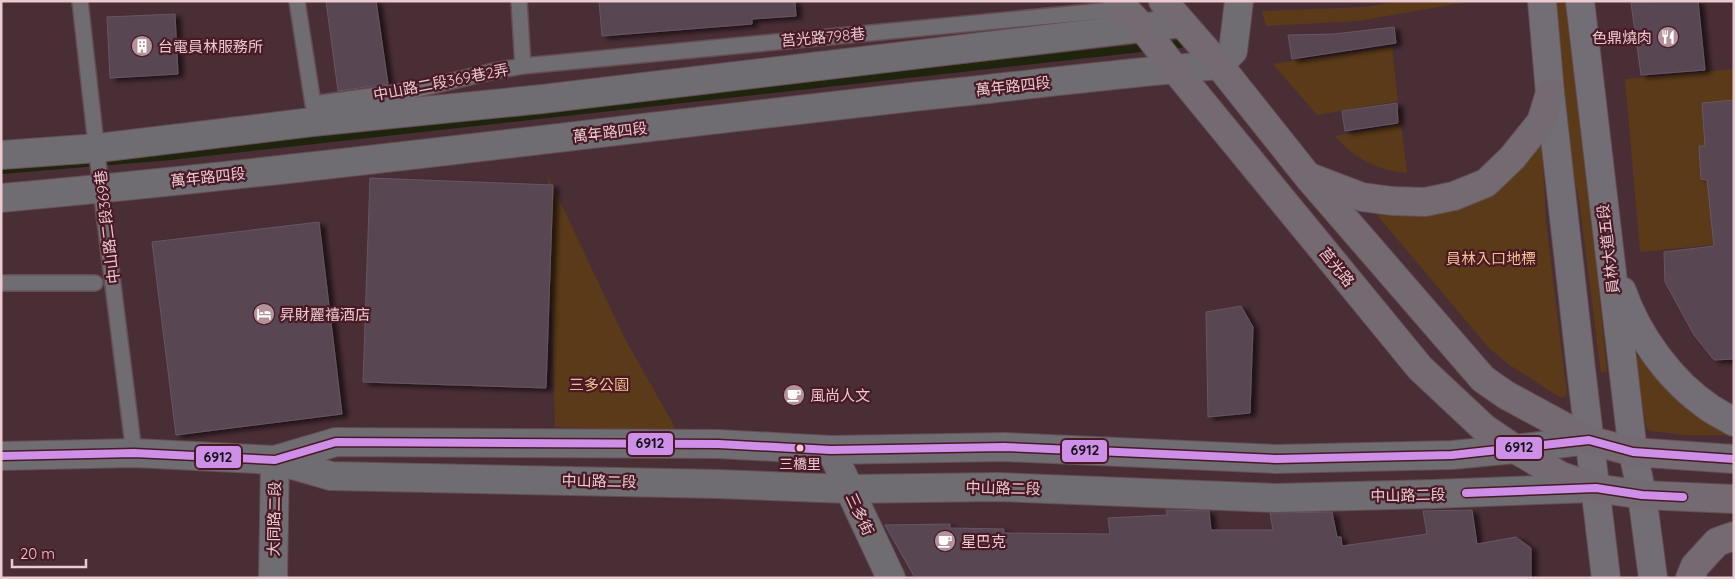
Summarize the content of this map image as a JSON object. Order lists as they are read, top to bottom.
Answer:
{
  "streets": {
    "main road": ["員林大道五段", "莒光路", "中山路二段"],
    "street": ["萬年路四段", "三多街", "大同路二段"],
    "lane": ["莒光路798巷", "中山路二段369巷2弄", "中山路二段369巷"]
  },
  "crossings": [
    ["莒光路798巷", "中山路二段369巷2弄"],
    ["莒光路798巷", "莒光路"],
    ["萬年路四段", "中山路二段369巷"],
    ["萬年路四段", "莒光路"],
    ["中山路二段369巷", "中山路二段"],
    ["員林大道五段", "中山路二段"],
    ["莒光路", "中山路二段"],
    ["中山路二段", "三多街"],
    ["中山路二段", "大同路二段"]
  ],
  "parks": ["員林入口地標", "三多公園"],
  "places": {
    "restaurant": ["色鼎燒肉"],
    "building": ["台電員林服務所"],
    "hotel": ["昇財麗禧酒店"],
    "cafe": ["風尚人文", "星巴克"],
    "other": ["三橋里"]
  },
  "lines": ["transit line 6912"],
  "scale_bar": "20 m"
}
